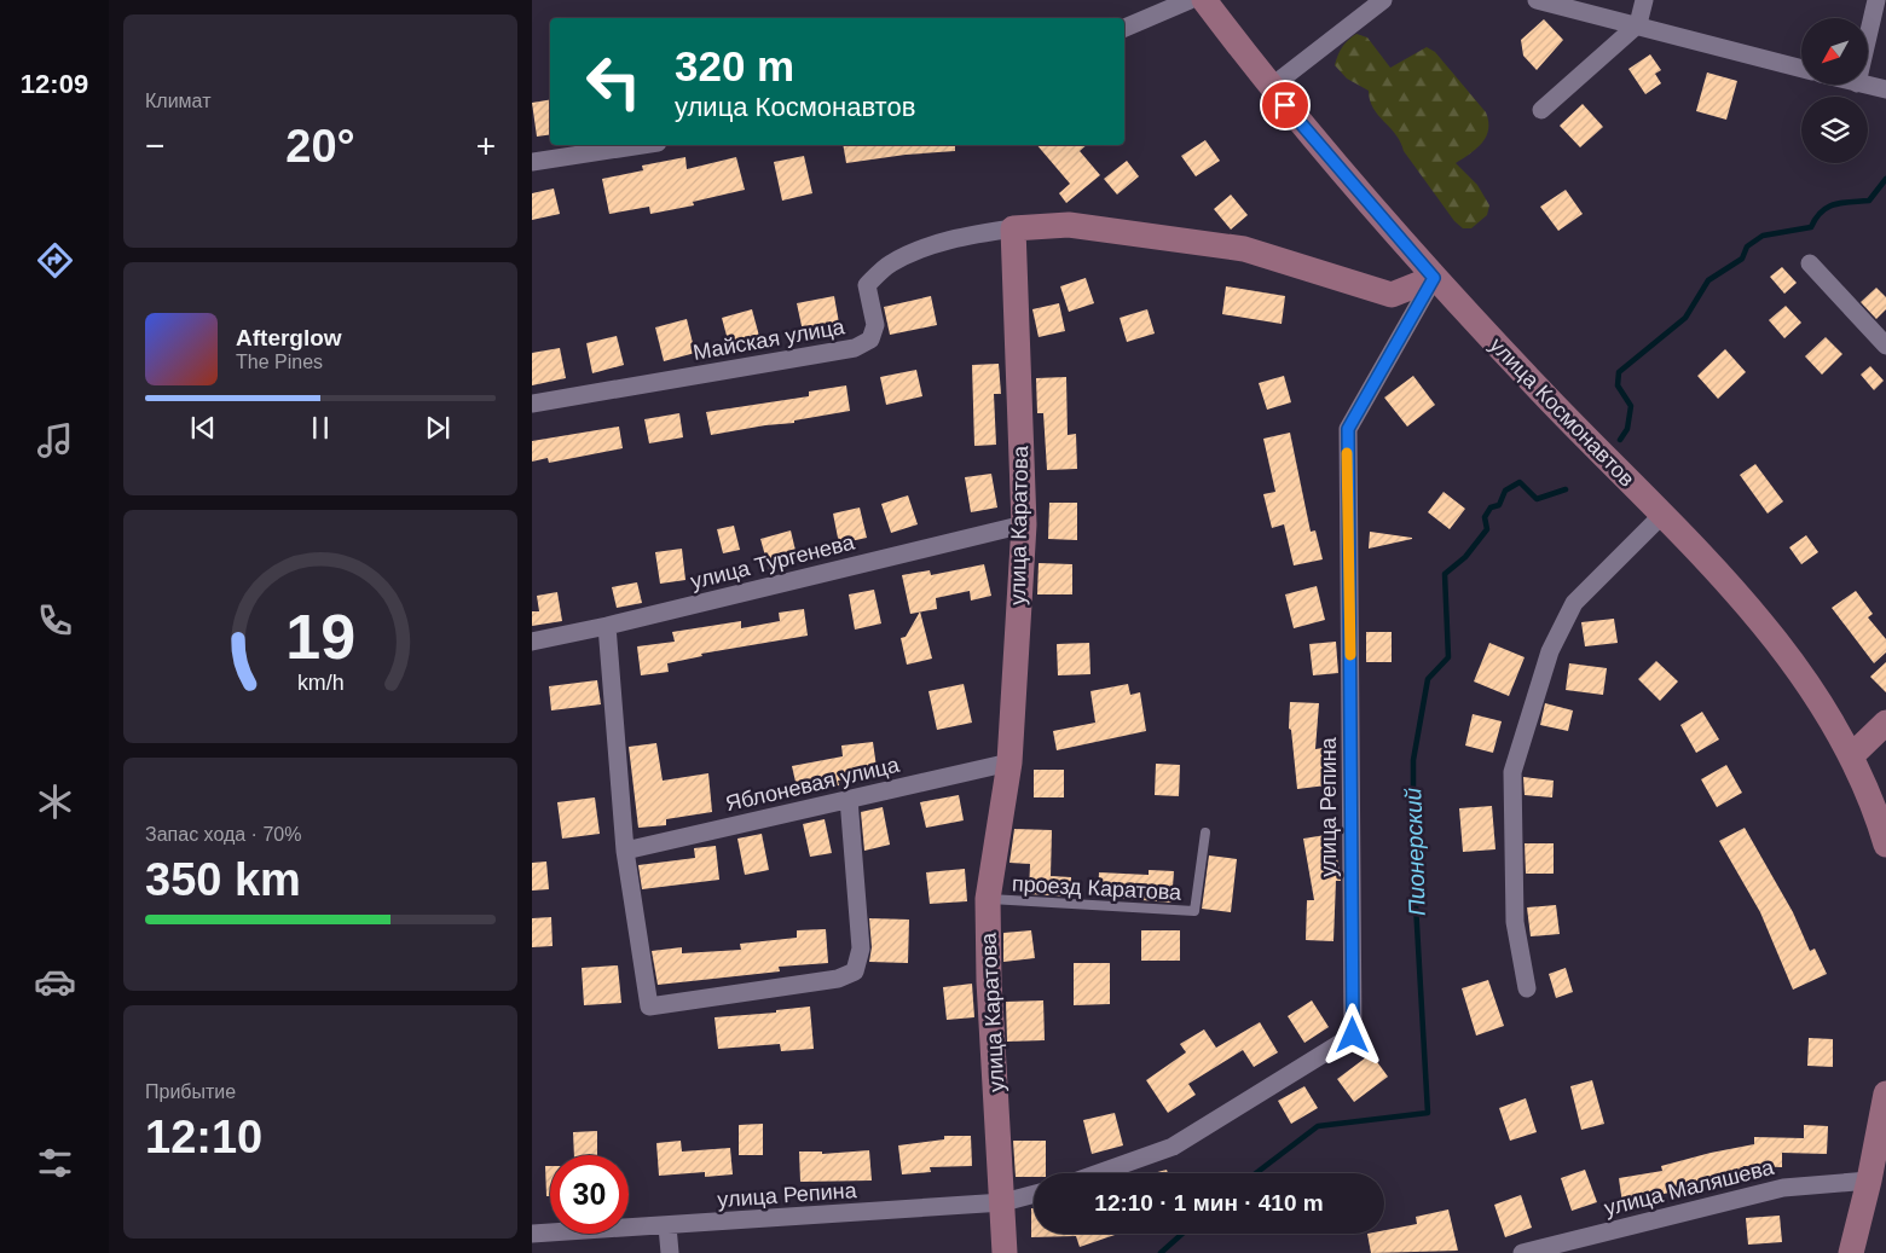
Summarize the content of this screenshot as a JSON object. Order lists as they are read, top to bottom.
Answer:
{
  "streets": {
    "street": [
      "Майская улица",
      "улица Космонавтов",
      "улица Каратова",
      "улица Тургенева",
      "Яблоневая улица",
      "улица Репина",
      "улица Маляшева"
    ],
    "lane": ["проезд Каратова"]
  },
  "crossings": [
    ["Майская улица", "улица Каратова"],
    ["улица Космонавтов", "улица Репина"],
    ["улица Каратова", "улица Тургенева"],
    ["улица Каратова", "Яблоневая улица"],
    ["улица Каратова", "улица Репина"],
    ["улица Каратова", "проезд Каратова"]
  ],
  "water": ["Пионерский"],
  "north": "bottom left",
  "page": {
    "tabs": "12:09",
    "tile": [
      "Климат",
      ["Запас хода · 70%", "350 km"],
      ["Прибытие", "12:10"]
    ],
    "turn": ["320 m", "улица Космонавтов"],
    "heat": ["−", "20°", "+"],
    "song": ["Afterglow", "The Pines"],
    "limit": "30",
    "trip": "12:10 · 1 мин · 410 m",
    "gauge": ["19", "km/h"]
  }
}
